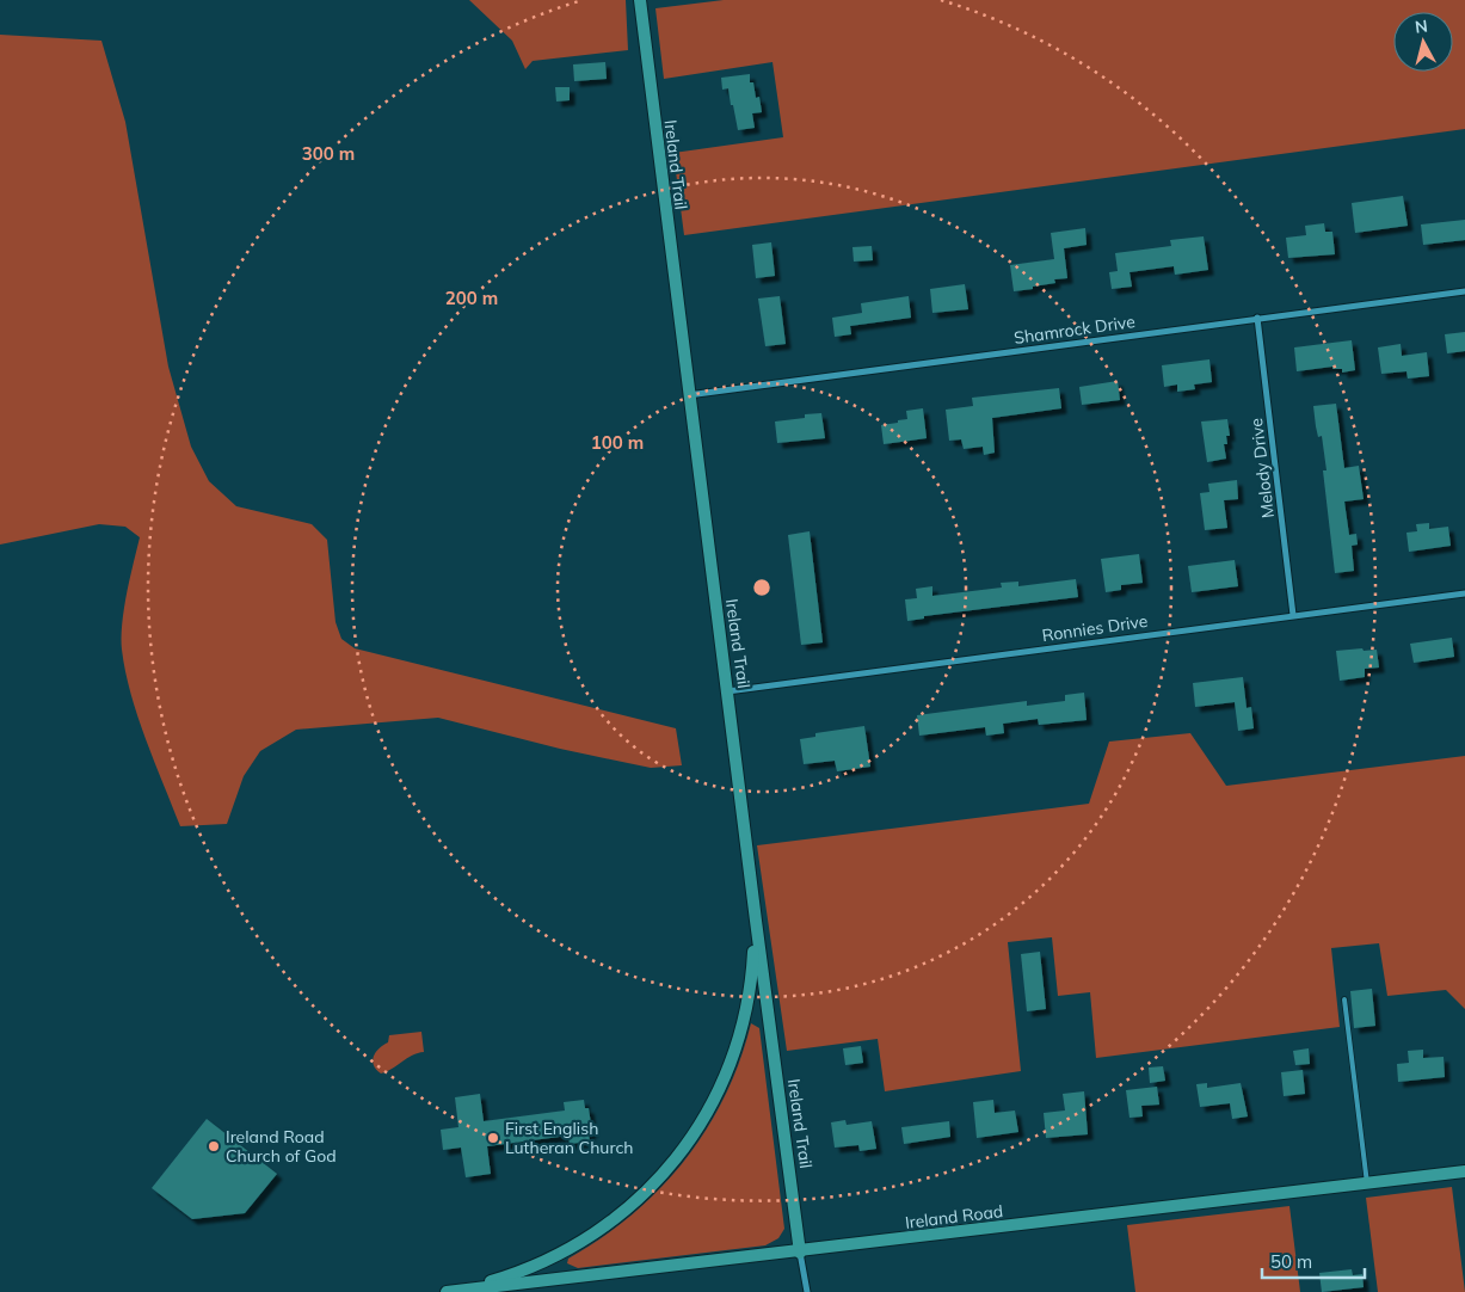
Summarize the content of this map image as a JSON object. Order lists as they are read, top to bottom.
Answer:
{
  "streets": {
    "main road": ["Ireland Trail", "Ireland Road"],
    "street": ["Shamrock Drive", "Melody Drive", "Ronnies Drive"]
  },
  "crossings": [
    ["Ireland Trail", "Shamrock Drive"],
    ["Ireland Trail", "Ronnies Drive"],
    ["Ireland Trail", "Ireland Road"],
    ["Shamrock Drive", "Melody Drive"],
    ["Melody Drive", "Ronnies Drive"]
  ],
  "places": ["First English Lutheran Church", "Ireland Road Church of God"],
  "scale_bar": "50 m",
  "north": "top",
  "rings": ["300 m", "200 m", "100 m"]
}
